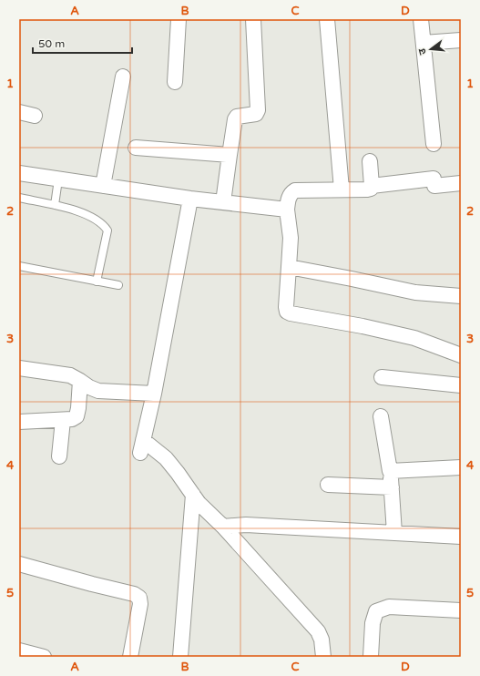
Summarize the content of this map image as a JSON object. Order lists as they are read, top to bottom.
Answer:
{
  "scale_bar": "50 m",
  "north": "left",
  "grid": {
    "columns": [
      "A",
      "B",
      "C",
      "D"
    ],
    "rows": [
      "1",
      "2",
      "3",
      "4",
      "5"
    ]
  }
}
